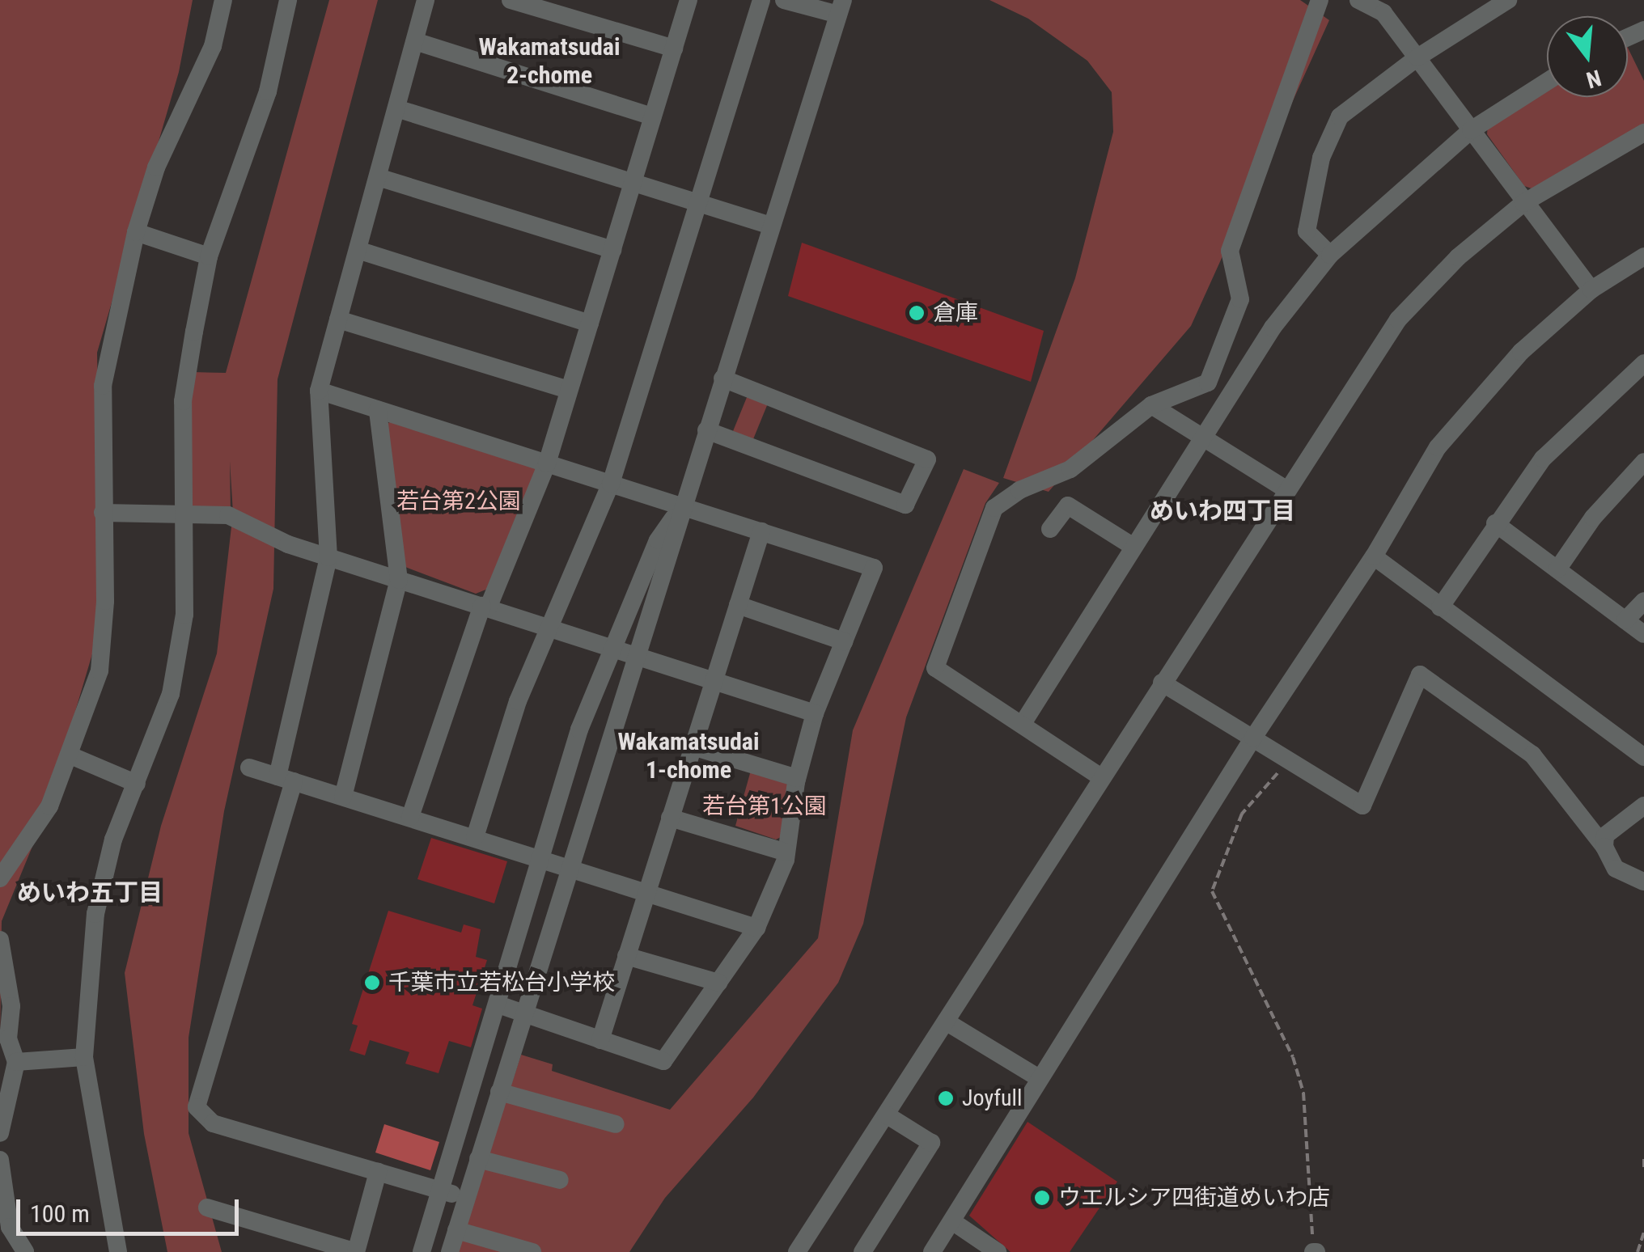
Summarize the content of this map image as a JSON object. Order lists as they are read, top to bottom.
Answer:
{
  "districts": [
    "Wakamatsudai 2-chome",
    "めいわ四丁目",
    "Wakamatsudai 1-chome",
    "めいわ五丁目"
  ],
  "parks": ["若台第2公園", "若台第1公園"],
  "places": [
    "倉庫",
    "千葉市立若松台小学校",
    "Joyfull",
    "ウエルシア四街道めいわ店"
  ],
  "scale_bar": "100 m",
  "north": "bottom"
}
